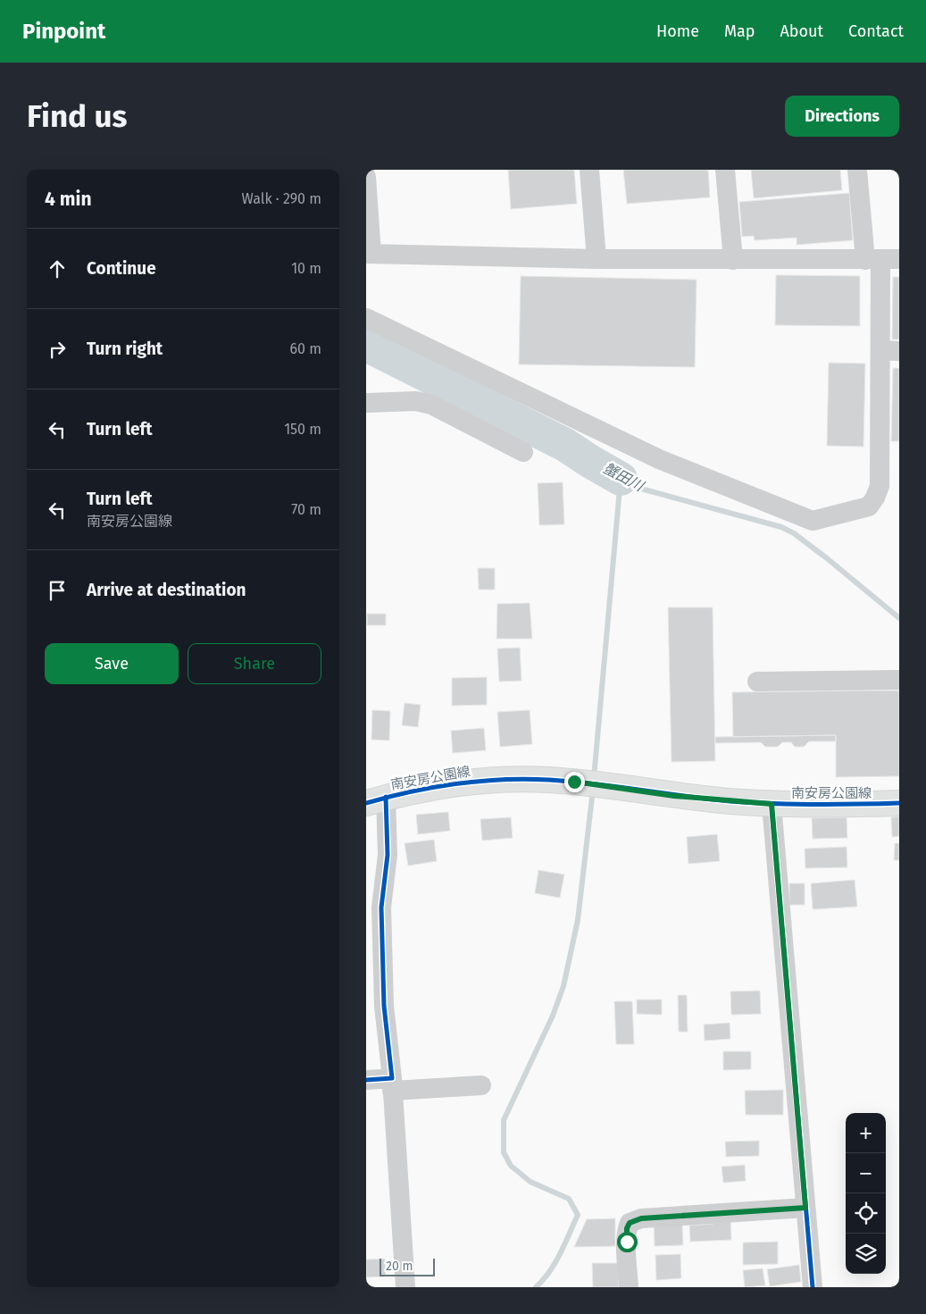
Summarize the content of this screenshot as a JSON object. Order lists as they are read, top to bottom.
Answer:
{
  "streets": {
    "main road": ["南安房公園線"]
  },
  "water": ["蟹田川"],
  "scale_bar": "20 m",
  "page": {
    "header": "Pinpoint",
    "nav": [
      "Home",
      "Map",
      "About",
      "Contact"
    ],
    "buttons": [
      "Directions",
      ["Save", "Share"]
    ],
    "title": "Find us",
    "heading": ["4 min", "Walk · 290 m"],
    "list": [
      ["Continue", "10 m"],
      ["Turn right", "60 m"],
      ["Turn left", "150 m"],
      ["Turn left", "南安房公園線", "70 m"],
      "Arrive at destination"
    ],
    "map_buttons": ["+", "−"],
    "scale": "20 m"
  }
}
